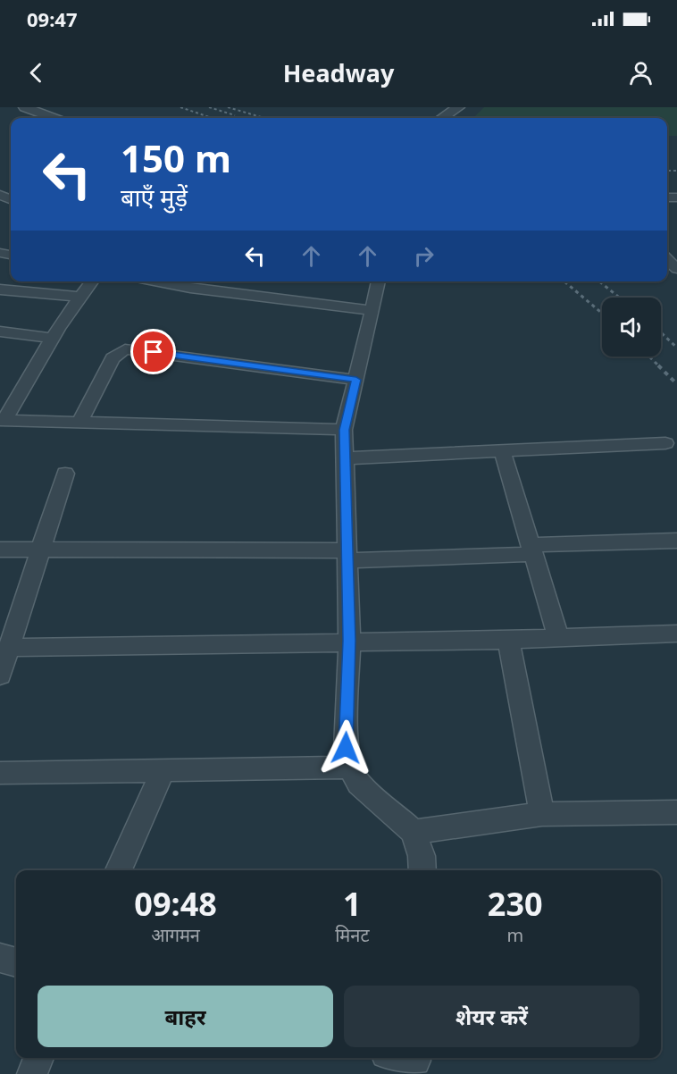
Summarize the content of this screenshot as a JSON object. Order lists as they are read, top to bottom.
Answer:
{
  "page": {
    "status": "09:47",
    "header": "Headway",
    "turn": ["150 m", "बाएँ मुड़ें"],
    "eta": [
      "09:48",
      "आगमन",
      "1",
      "मिनट",
      "230",
      "m"
    ],
    "buttons": ["बाहर", "शेयर करें"]
  }
}
